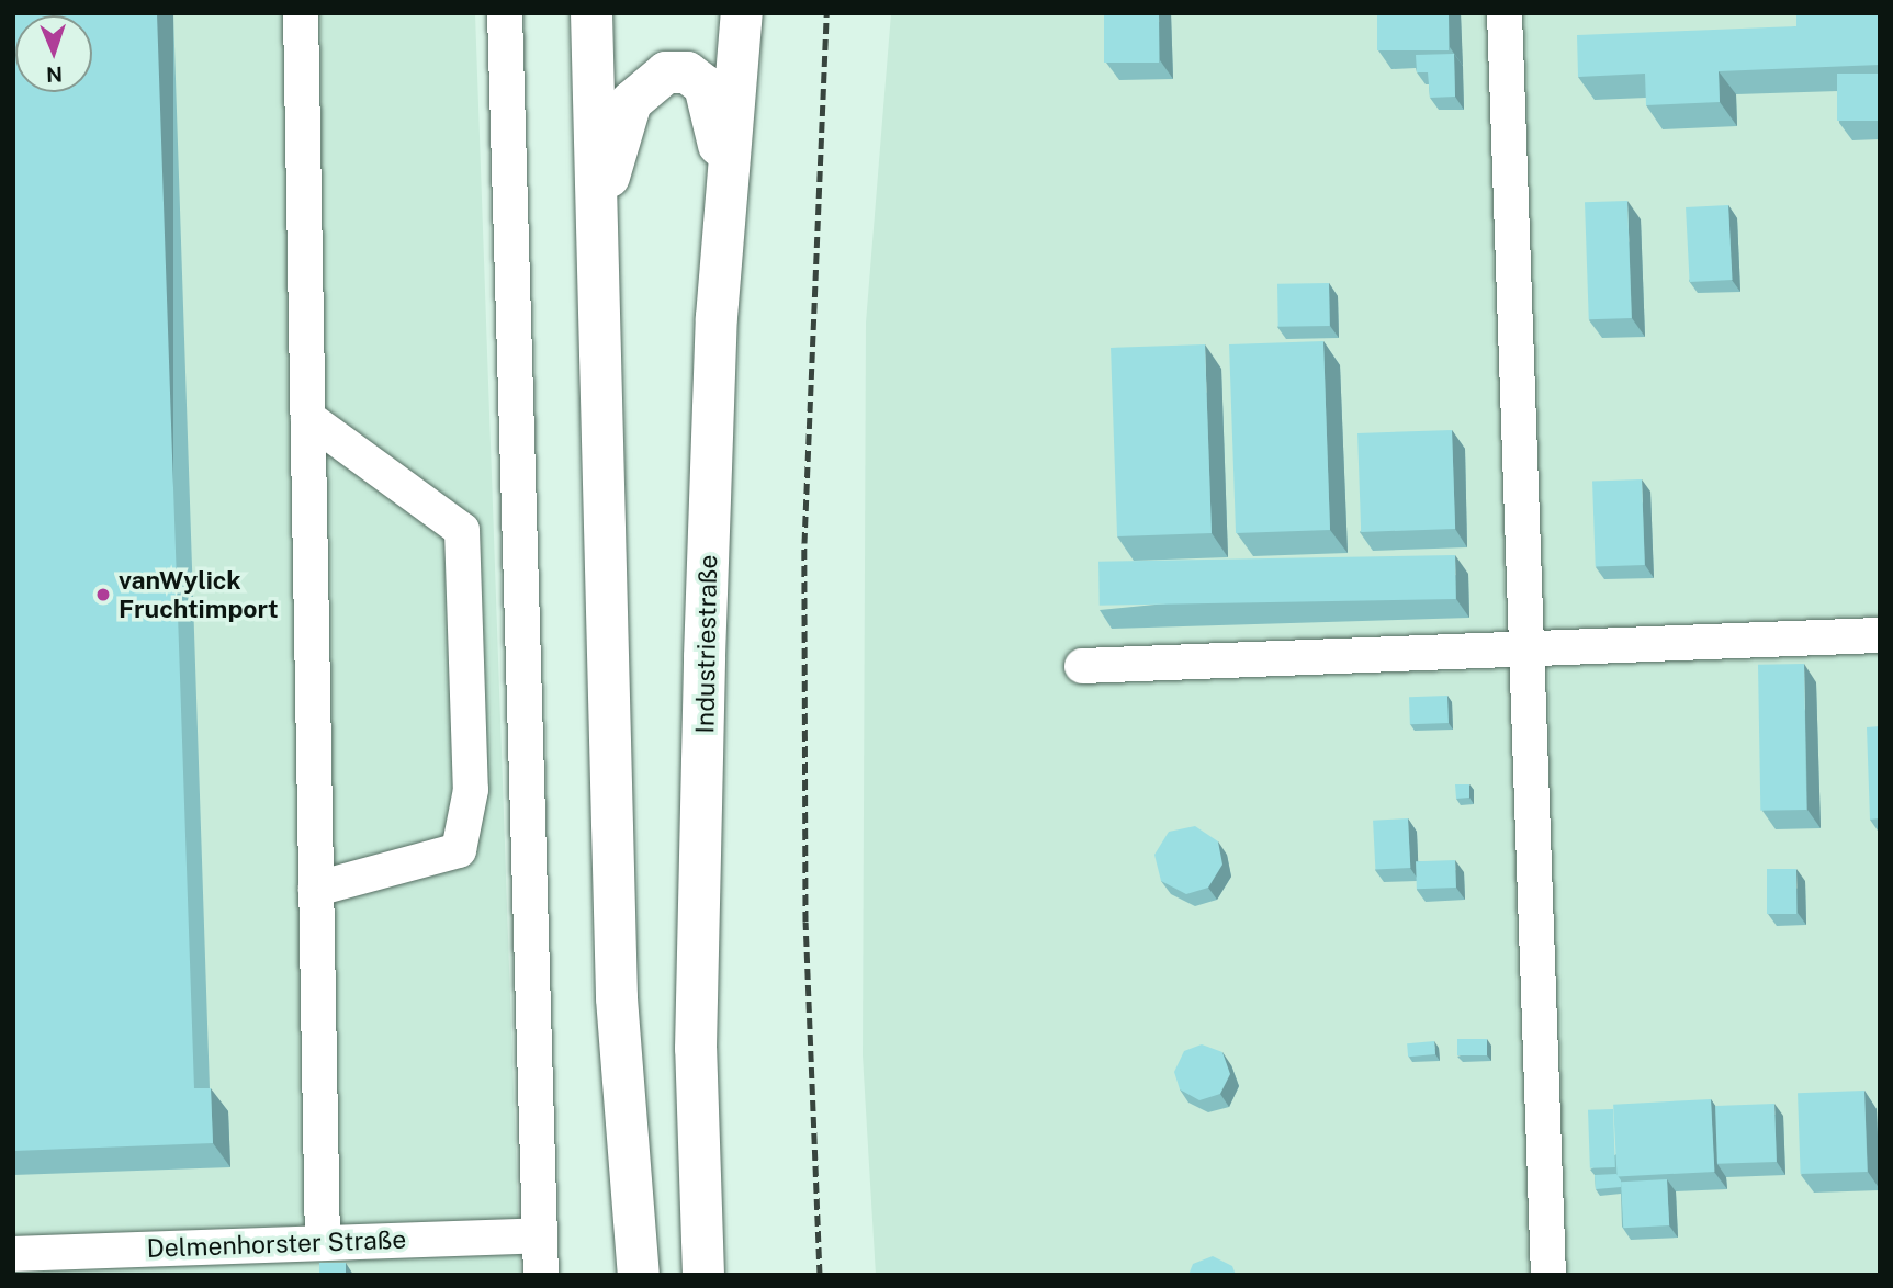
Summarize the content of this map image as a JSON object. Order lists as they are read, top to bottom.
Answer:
{
  "streets": {
    "highway": ["Industriestraße"],
    "street": ["Delmenhorster Straße"]
  },
  "places": ["vanWylick Fruchtimport"],
  "north": "bottom"
}
